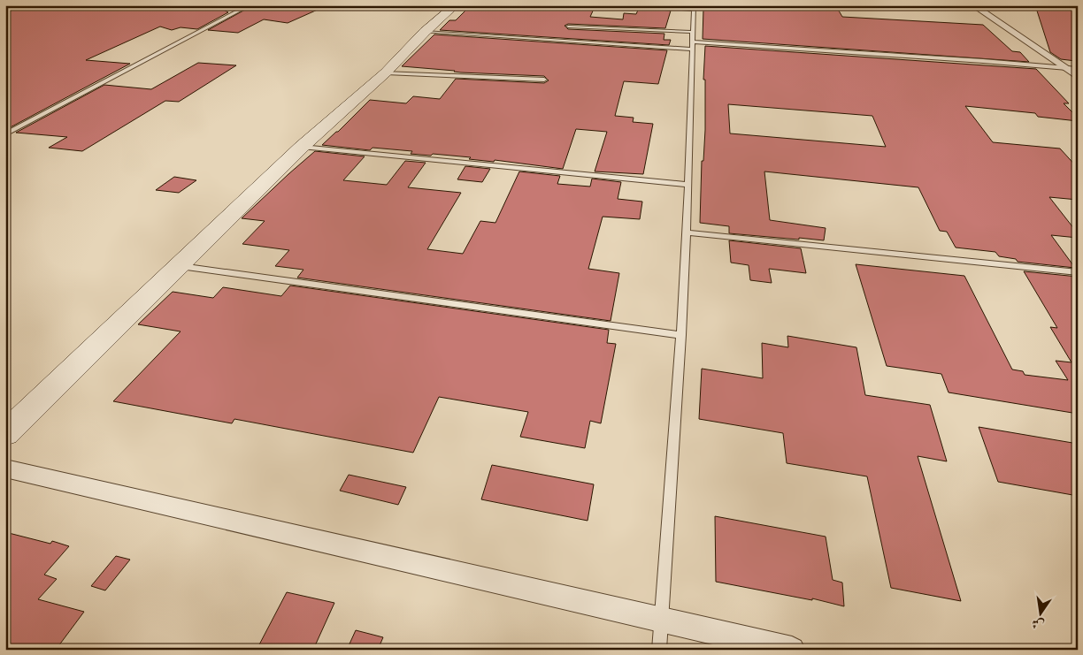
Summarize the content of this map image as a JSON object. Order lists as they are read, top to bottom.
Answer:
{
  "north": "bottom"
}
